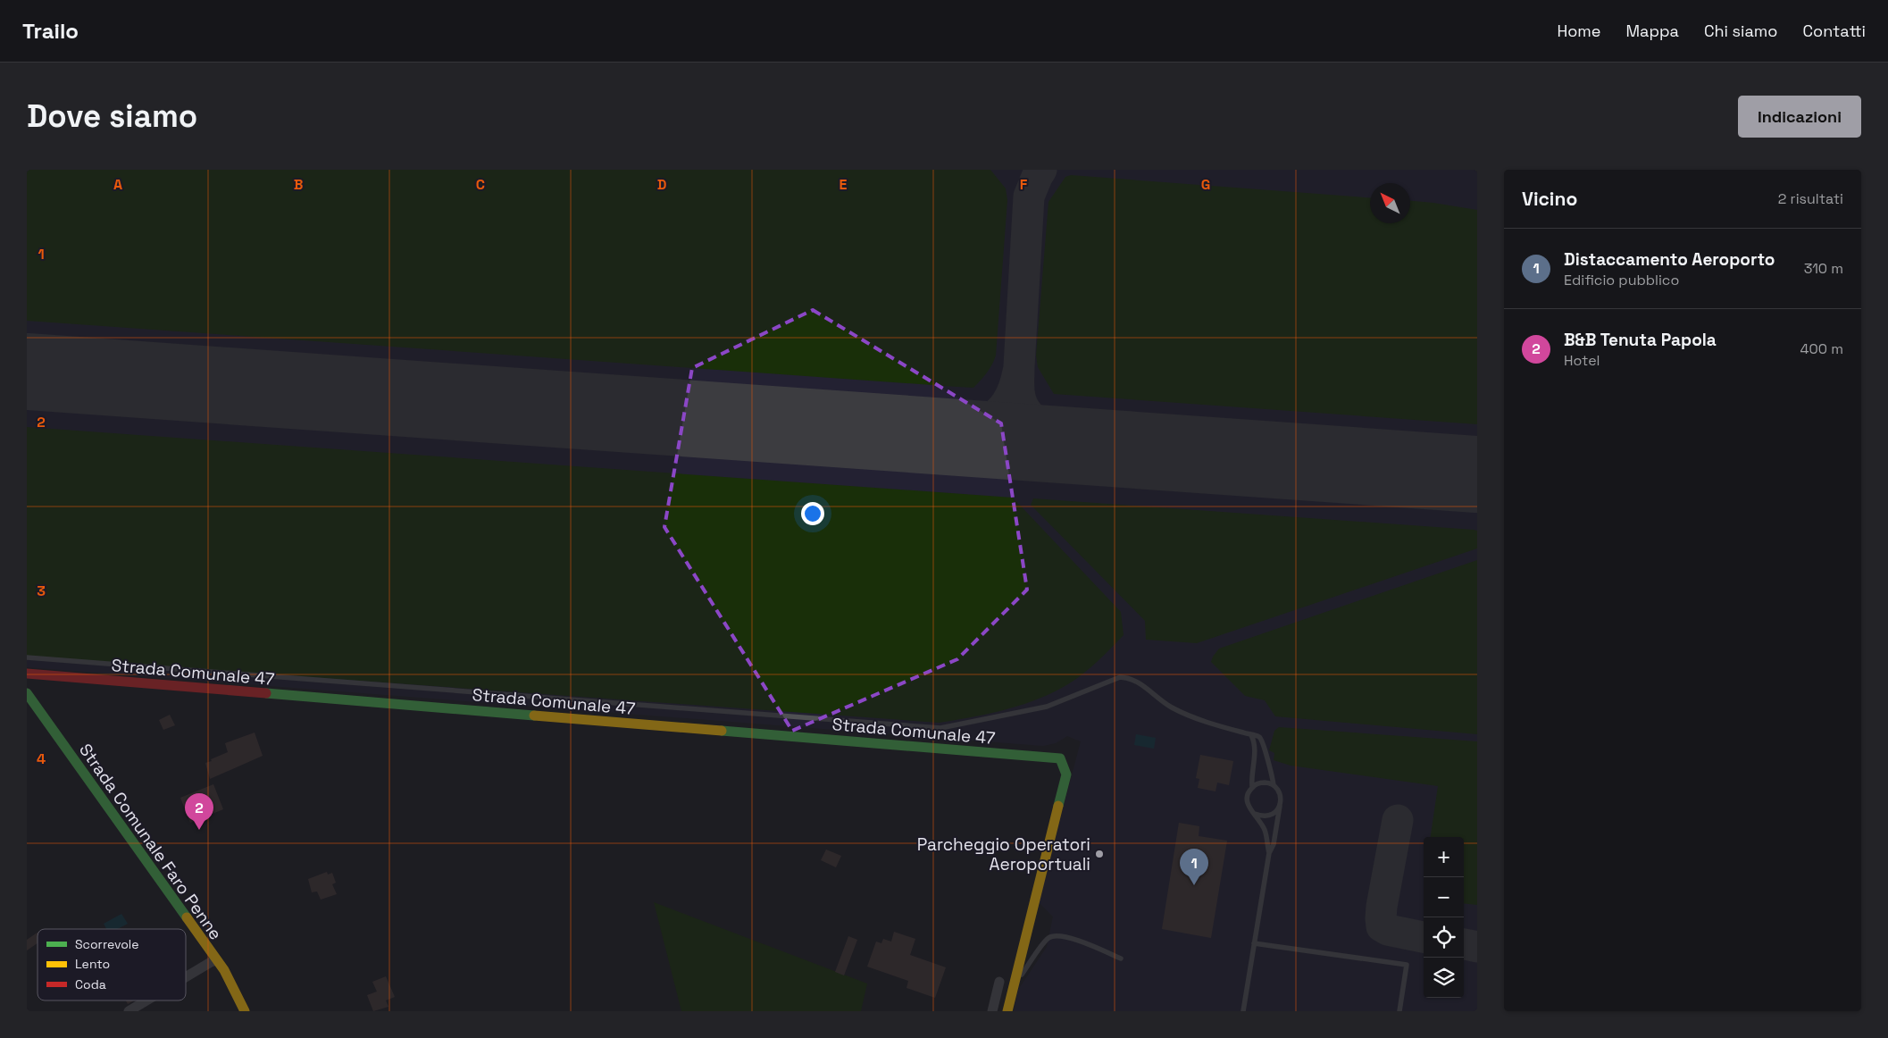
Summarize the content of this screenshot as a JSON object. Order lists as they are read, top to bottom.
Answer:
{
  "streets": {
    "street": ["Strada Comunale 47", "Strada Comunale Faro Penne"]
  },
  "places": ["Parcheggio Operatori Aeroportuali"],
  "legend": ["Scorrevole", "Lento", "Coda"],
  "north": "top left",
  "page": {
    "header": "Trailo",
    "nav": [
      "Home",
      "Mappa",
      "Chi siamo",
      "Contatti"
    ],
    "buttons": "Indicazioni",
    "title": "Dove siamo",
    "heading": ["Vicino", "2 risultati"],
    "list": [
      {
        "mark": "1",
        "name": "Distaccamento Aeroporto",
        "note": "Edificio pubblico",
        "value": "310 m"
      },
      {
        "mark": "2",
        "name": "B&B Tenuta Papola",
        "note": "Hotel",
        "value": "400 m"
      }
    ],
    "pins": ["2", "1"],
    "map_buttons": ["+", "−"]
  },
  "grid": {
    "columns": [
      "A",
      "B",
      "C",
      "D",
      "E",
      "F",
      "G"
    ],
    "rows": [
      "1",
      "2",
      "3",
      "4"
    ]
  }
}
